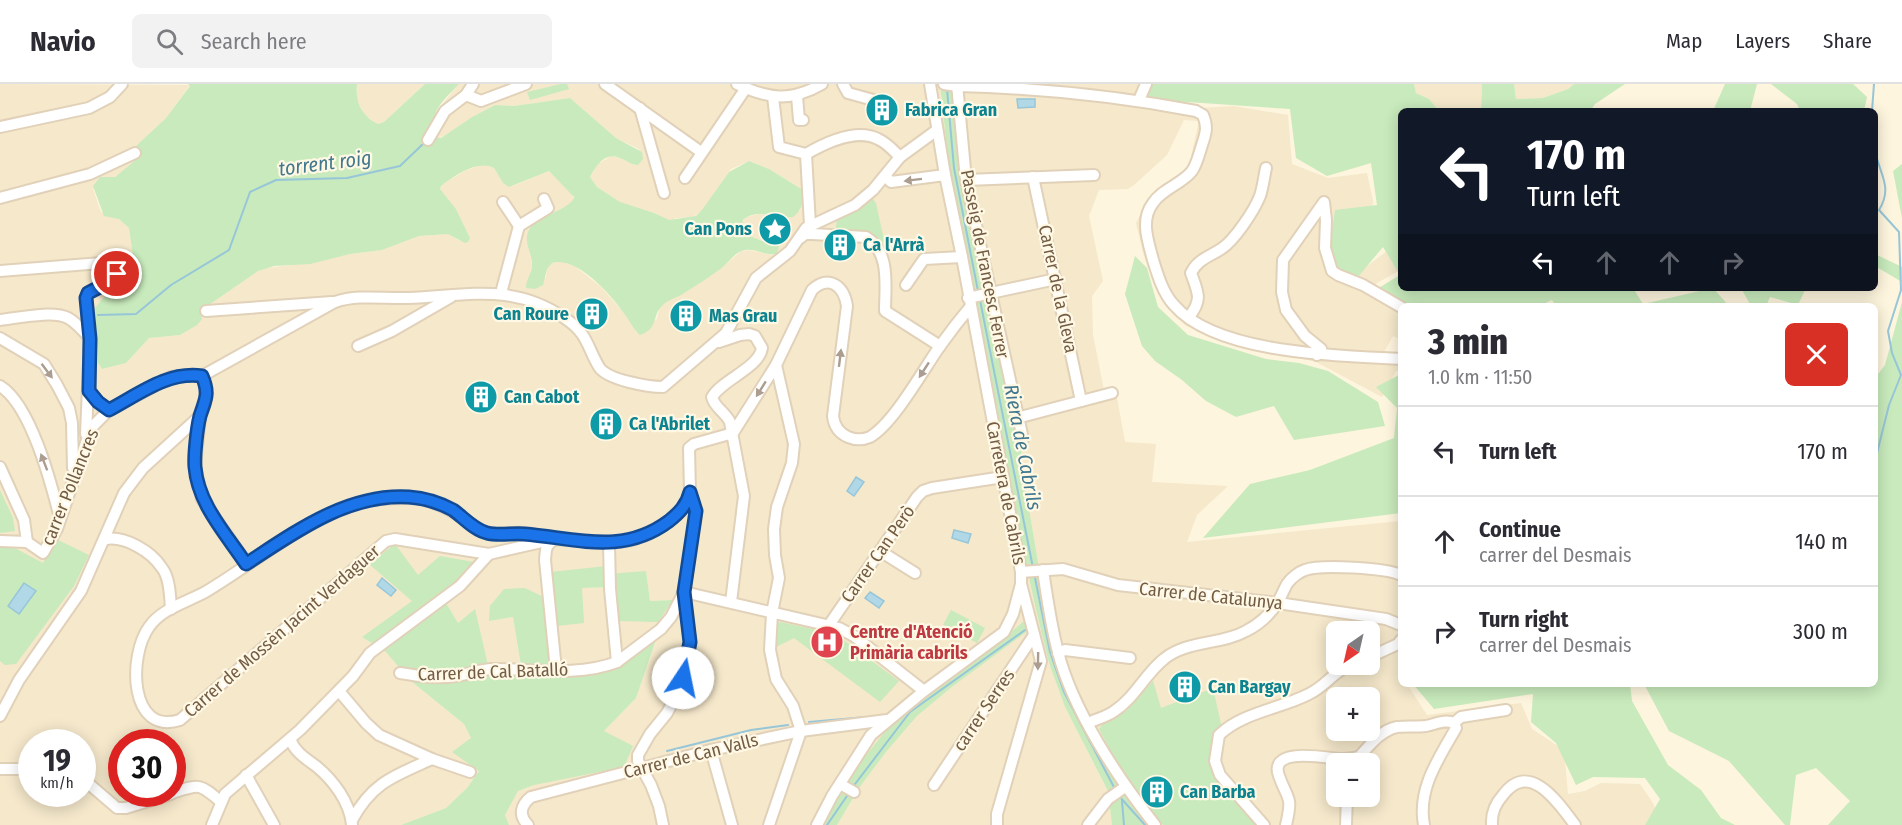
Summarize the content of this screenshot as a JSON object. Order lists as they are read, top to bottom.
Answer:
{
  "streets": {
    "street": [
      "Passeig de Francesc Ferrer",
      "Carrer de la Gleva",
      "carrer Pollancres",
      "Carretera de Cabrils",
      "Carrer Can Però",
      "Carrer de Catalunya",
      "Carrer de Mossèn Jacint Verdaguer",
      "Carrer de Cal Batalló",
      "carrer Serres",
      "Carrer de Can Valls"
    ]
  },
  "crossings": [
    ["Carretera de Cabrils", "Carrer Can Però"],
    ["Carretera de Cabrils", "Carrer de Catalunya"],
    ["Carretera de Cabrils", "Carrer de Can Valls"]
  ],
  "water": ["torrent roig", "Riera de Cabrils"],
  "places": {
    "building": [
      "Fabrica Gran",
      "Ca l'Arrà",
      "Can Roure",
      "Mas Grau",
      "Can Cabot",
      "Ca l'Abrilet",
      "Can Bargay",
      "Can Barba"
    ],
    "place": ["Can Pons"],
    "hospital": ["Centre d'Atenció Primària cabrils"]
  },
  "north": "bottom left",
  "page": {
    "header": "Navio",
    "search": "Search here",
    "nav": ["Map", "Layers", "Share"],
    "turn": ["170 m", "Turn left"],
    "heading": ["3 min", "1.0 km · 11:50"],
    "list": [
      {
        "name": "Turn left",
        "value": "170 m"
      },
      {
        "name": "Continue",
        "note": "carrer del Desmais",
        "value": "140 m"
      },
      {
        "name": "Turn right",
        "note": "carrer del Desmais",
        "value": "300 m"
      }
    ],
    "map_buttons": ["+", "−"],
    "speed": "19 km/h",
    "limit": "30"
  }
}
